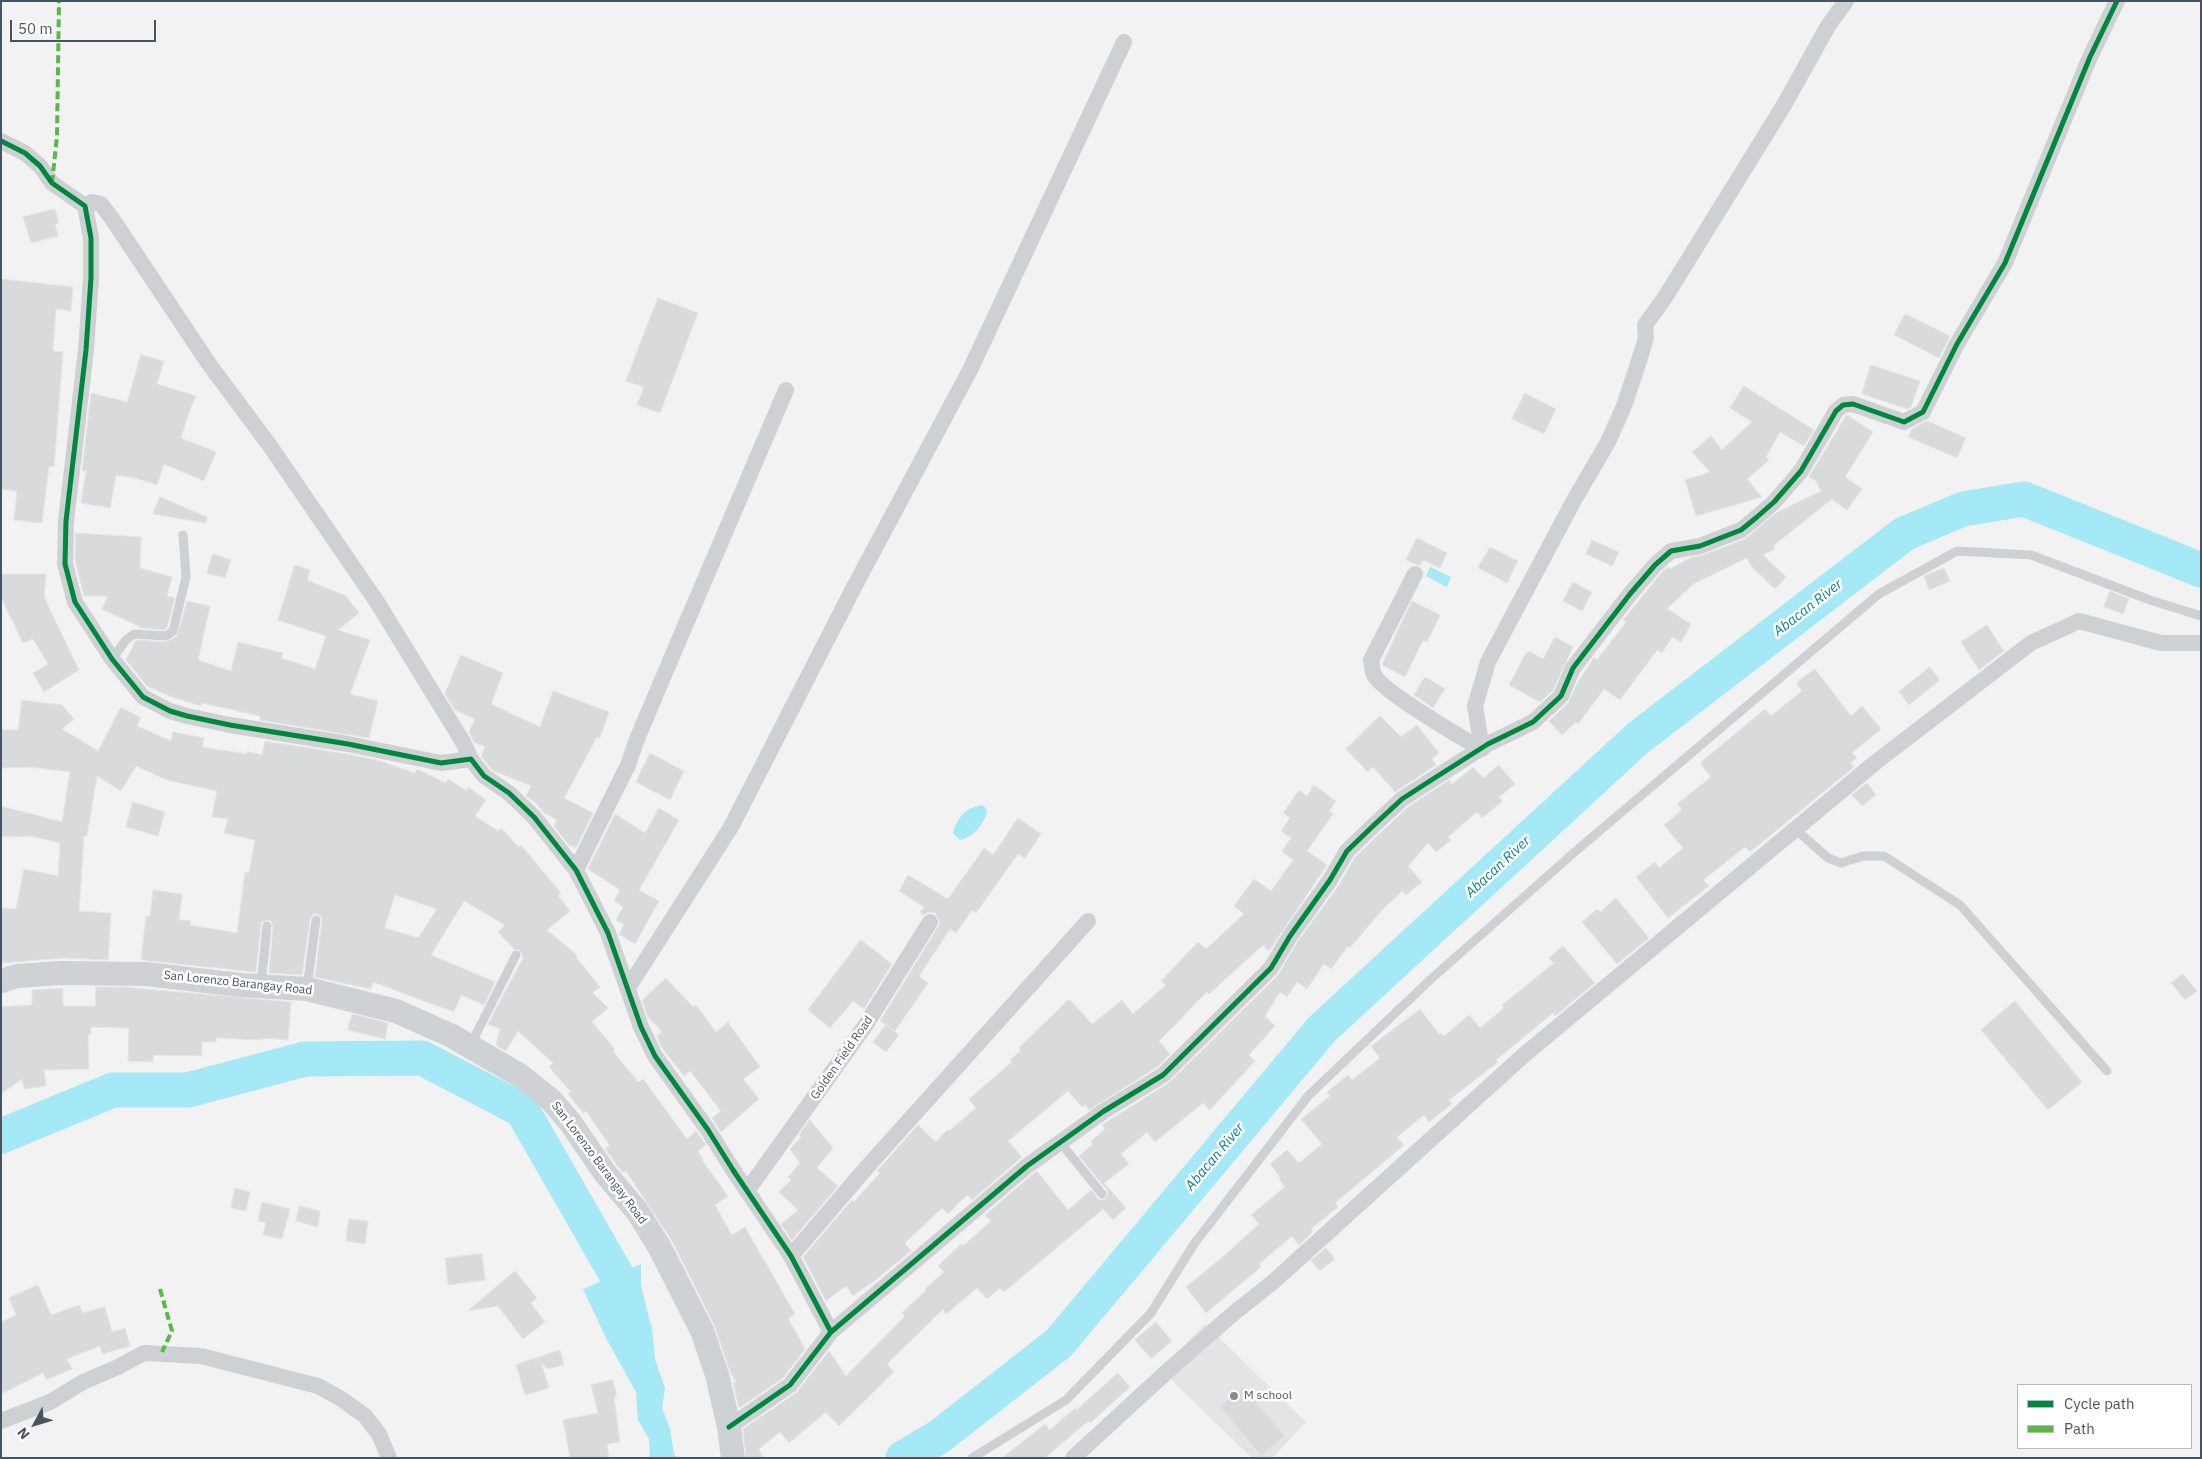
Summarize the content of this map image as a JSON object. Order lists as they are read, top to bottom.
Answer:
{
  "streets": {
    "street": ["San Lorenzo Barangay Road", "Golden Field Road"]
  },
  "water": ["Abacan River"],
  "places": ["M school"],
  "legend": ["Cycle path", "Path"],
  "scale_bar": "50 m",
  "north": "bottom left"
}
